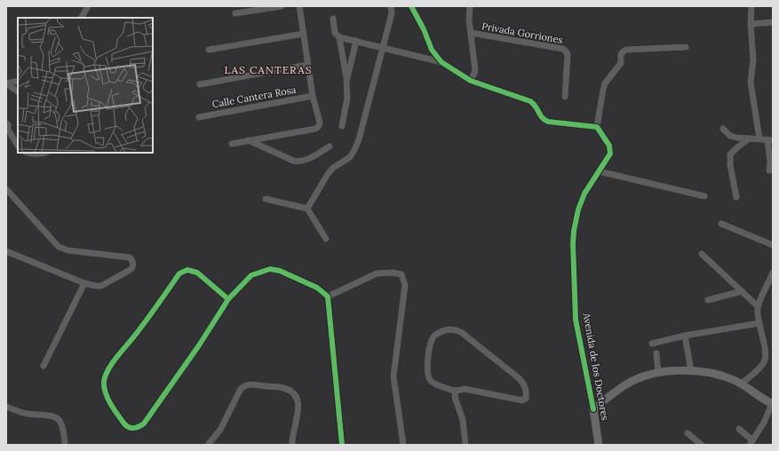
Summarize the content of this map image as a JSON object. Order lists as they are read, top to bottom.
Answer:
{
  "streets": {
    "main road": ["Avenida de los Doctores"],
    "street": ["Privada Gorriones", "Calle Cantera Rosa"]
  },
  "districts": ["LAS CANTERAS"]
}
